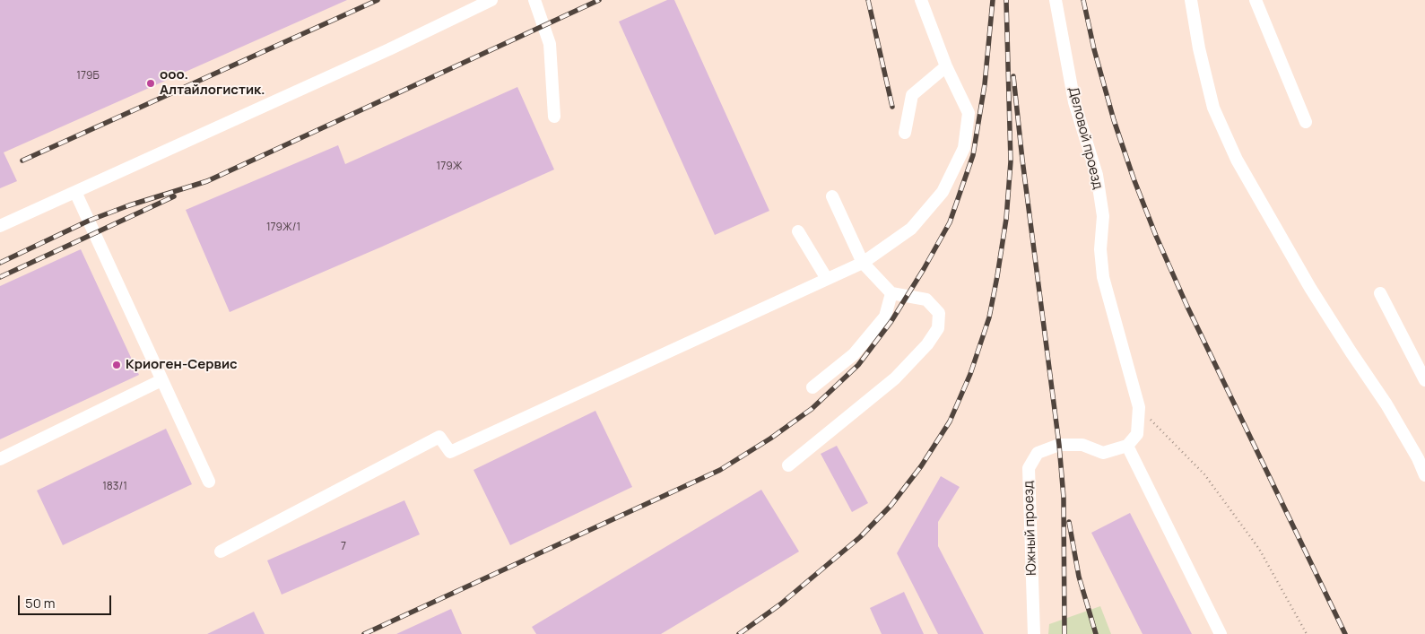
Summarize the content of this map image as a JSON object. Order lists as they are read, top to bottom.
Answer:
{
  "streets": {
    "street": ["Деловой проезд", "Южный проезд"]
  },
  "places": ["ооо. Алтайлогистик.", "Криоген-Сервис"],
  "house_numbers": [
    "179Б",
    "179Ж",
    "179Ж/1",
    "183/1",
    "7"
  ],
  "scale_bar": "50 m"
}
